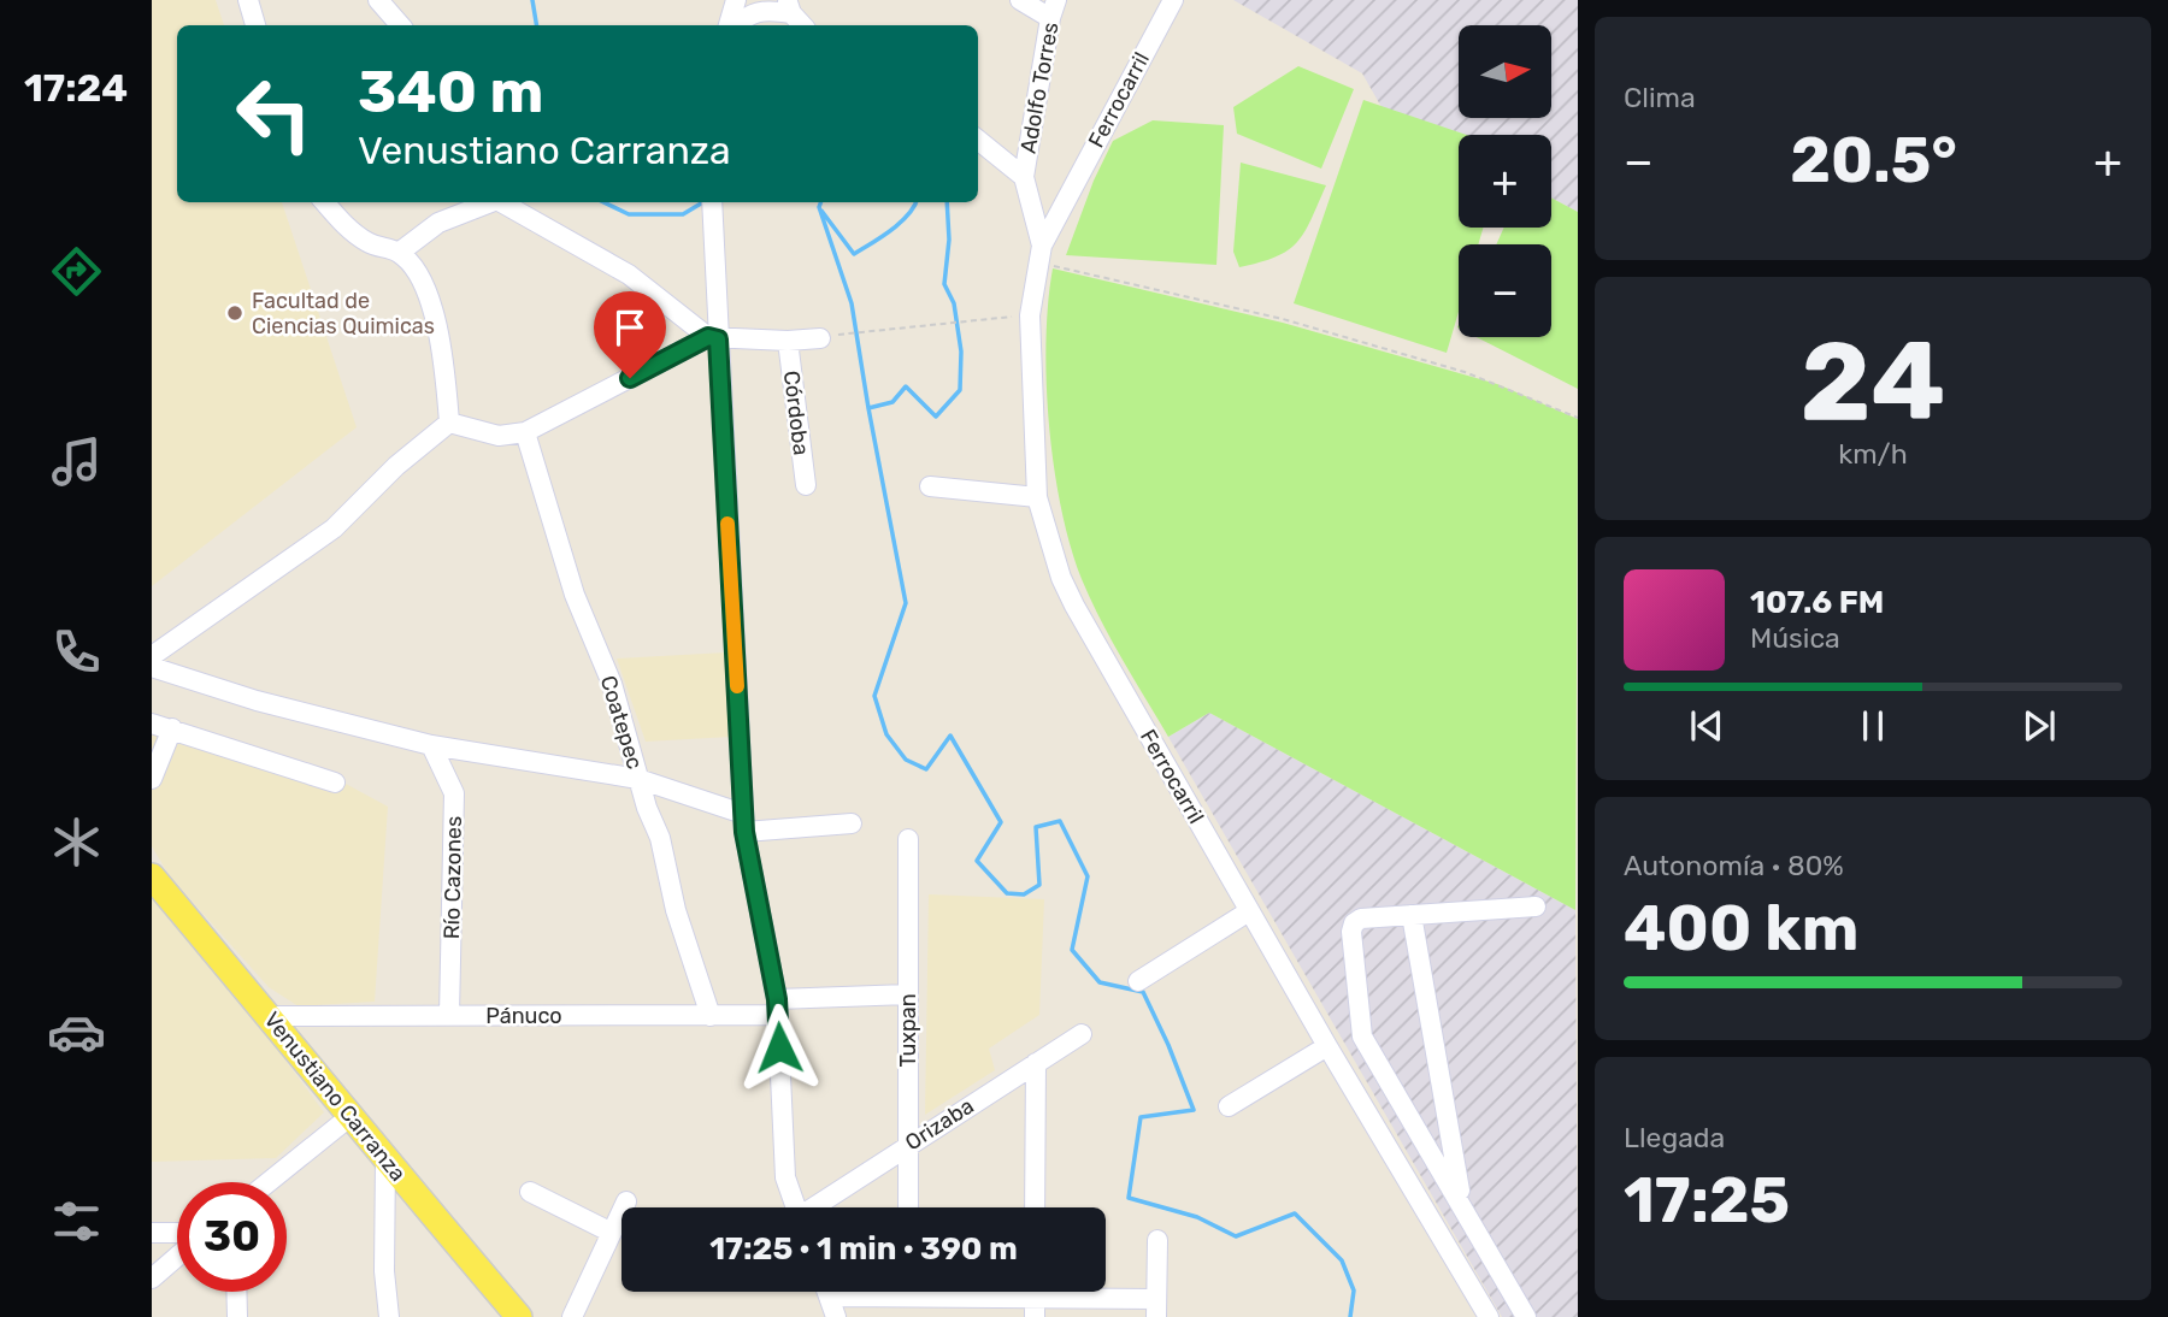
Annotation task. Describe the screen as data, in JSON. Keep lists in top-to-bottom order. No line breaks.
{"streets":{"main road":["Venustiano Carranza"],"street":["Adolfo Torres","Ferrocarril","Córdoba","Coatepec","Río Cazones","Pánuco","Tuxpan","Orizaba"]},"crossings":[["Adolfo Torres","Ferrocarril"],["Coatepec","Pánuco"],["Río Cazones","Pánuco"],["Pánuco","Tuxpan"],["Pánuco","Venustiano Carranza"],["Tuxpan","Orizaba"]],"places":["Facultad de Ciencias Quimicas"],"north":"right","page":{"tabs":"17:24","tile":["Clima",["24","km/h"],["Autonomía · 80%","400 km"],["Llegada","17:25"]],"map_buttons":["+","−"],"turn":["340 m","Venustiano Carranza"],"heat":["−","20.5°","+"],"song":["107.6 FM","Música"],"limit":"30","trip":"17:25 · 1 min · 390 m"}}
